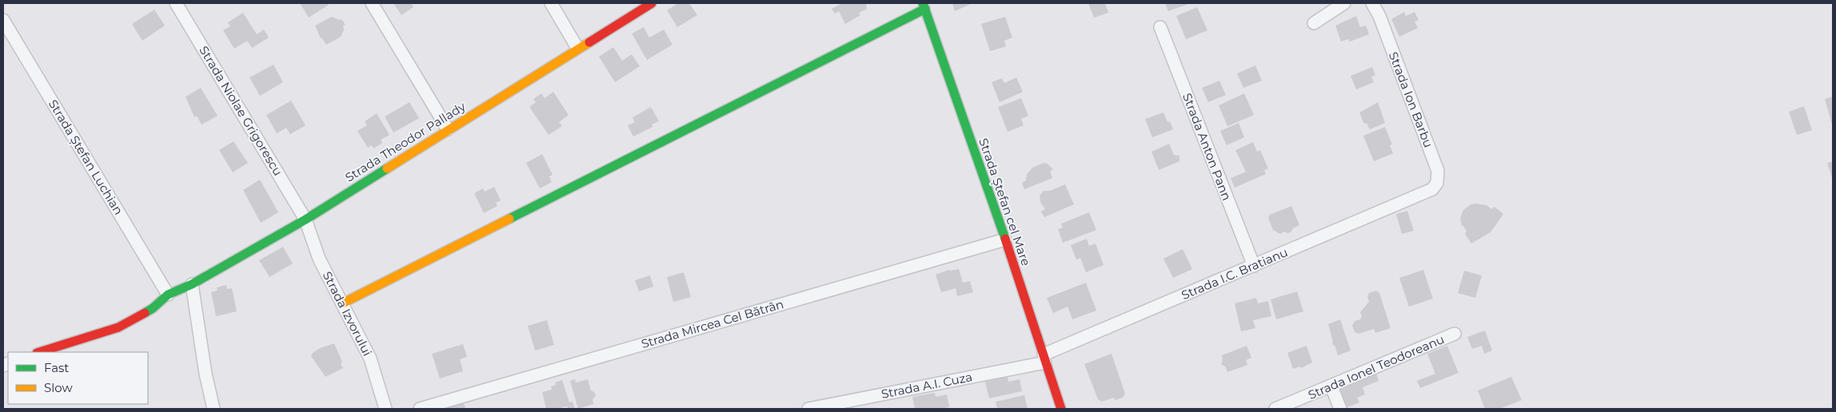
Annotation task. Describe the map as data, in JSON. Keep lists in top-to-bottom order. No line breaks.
{"streets":{"street":["Strada Ion Barbu","Strada Niolae Grigorescu","Strada Theodor Pallady","Strada Anton Pann","Strada Ștefan Luchian","Strada Ștefan cel Mare","Strada I.C. Bratianu","Strada Izvorului","Strada Mircea Cel Bătrân","Strada Ionel Teodoreanu","Strada A.I. Cuza"]},"crossings":[["Strada Ion Barbu","Strada I.C. Bratianu"],["Strada Niolae Grigorescu","Strada Theodor Pallady"],["Strada Niolae Grigorescu","Strada Izvorului"],["Strada Theodor Pallady","Strada Ștefan Luchian"],["Strada Theodor Pallady","Strada Izvorului"],["Strada Anton Pann","Strada I.C. Bratianu"],["Strada Ștefan cel Mare","Strada I.C. Bratianu"],["Strada Ștefan cel Mare","Strada Mircea Cel Bătrân"],["Strada Ștefan cel Mare","Strada A.I. Cuza"],["Strada I.C. Bratianu","Strada A.I. Cuza"]],"legend":["Fast","Slow"]}
